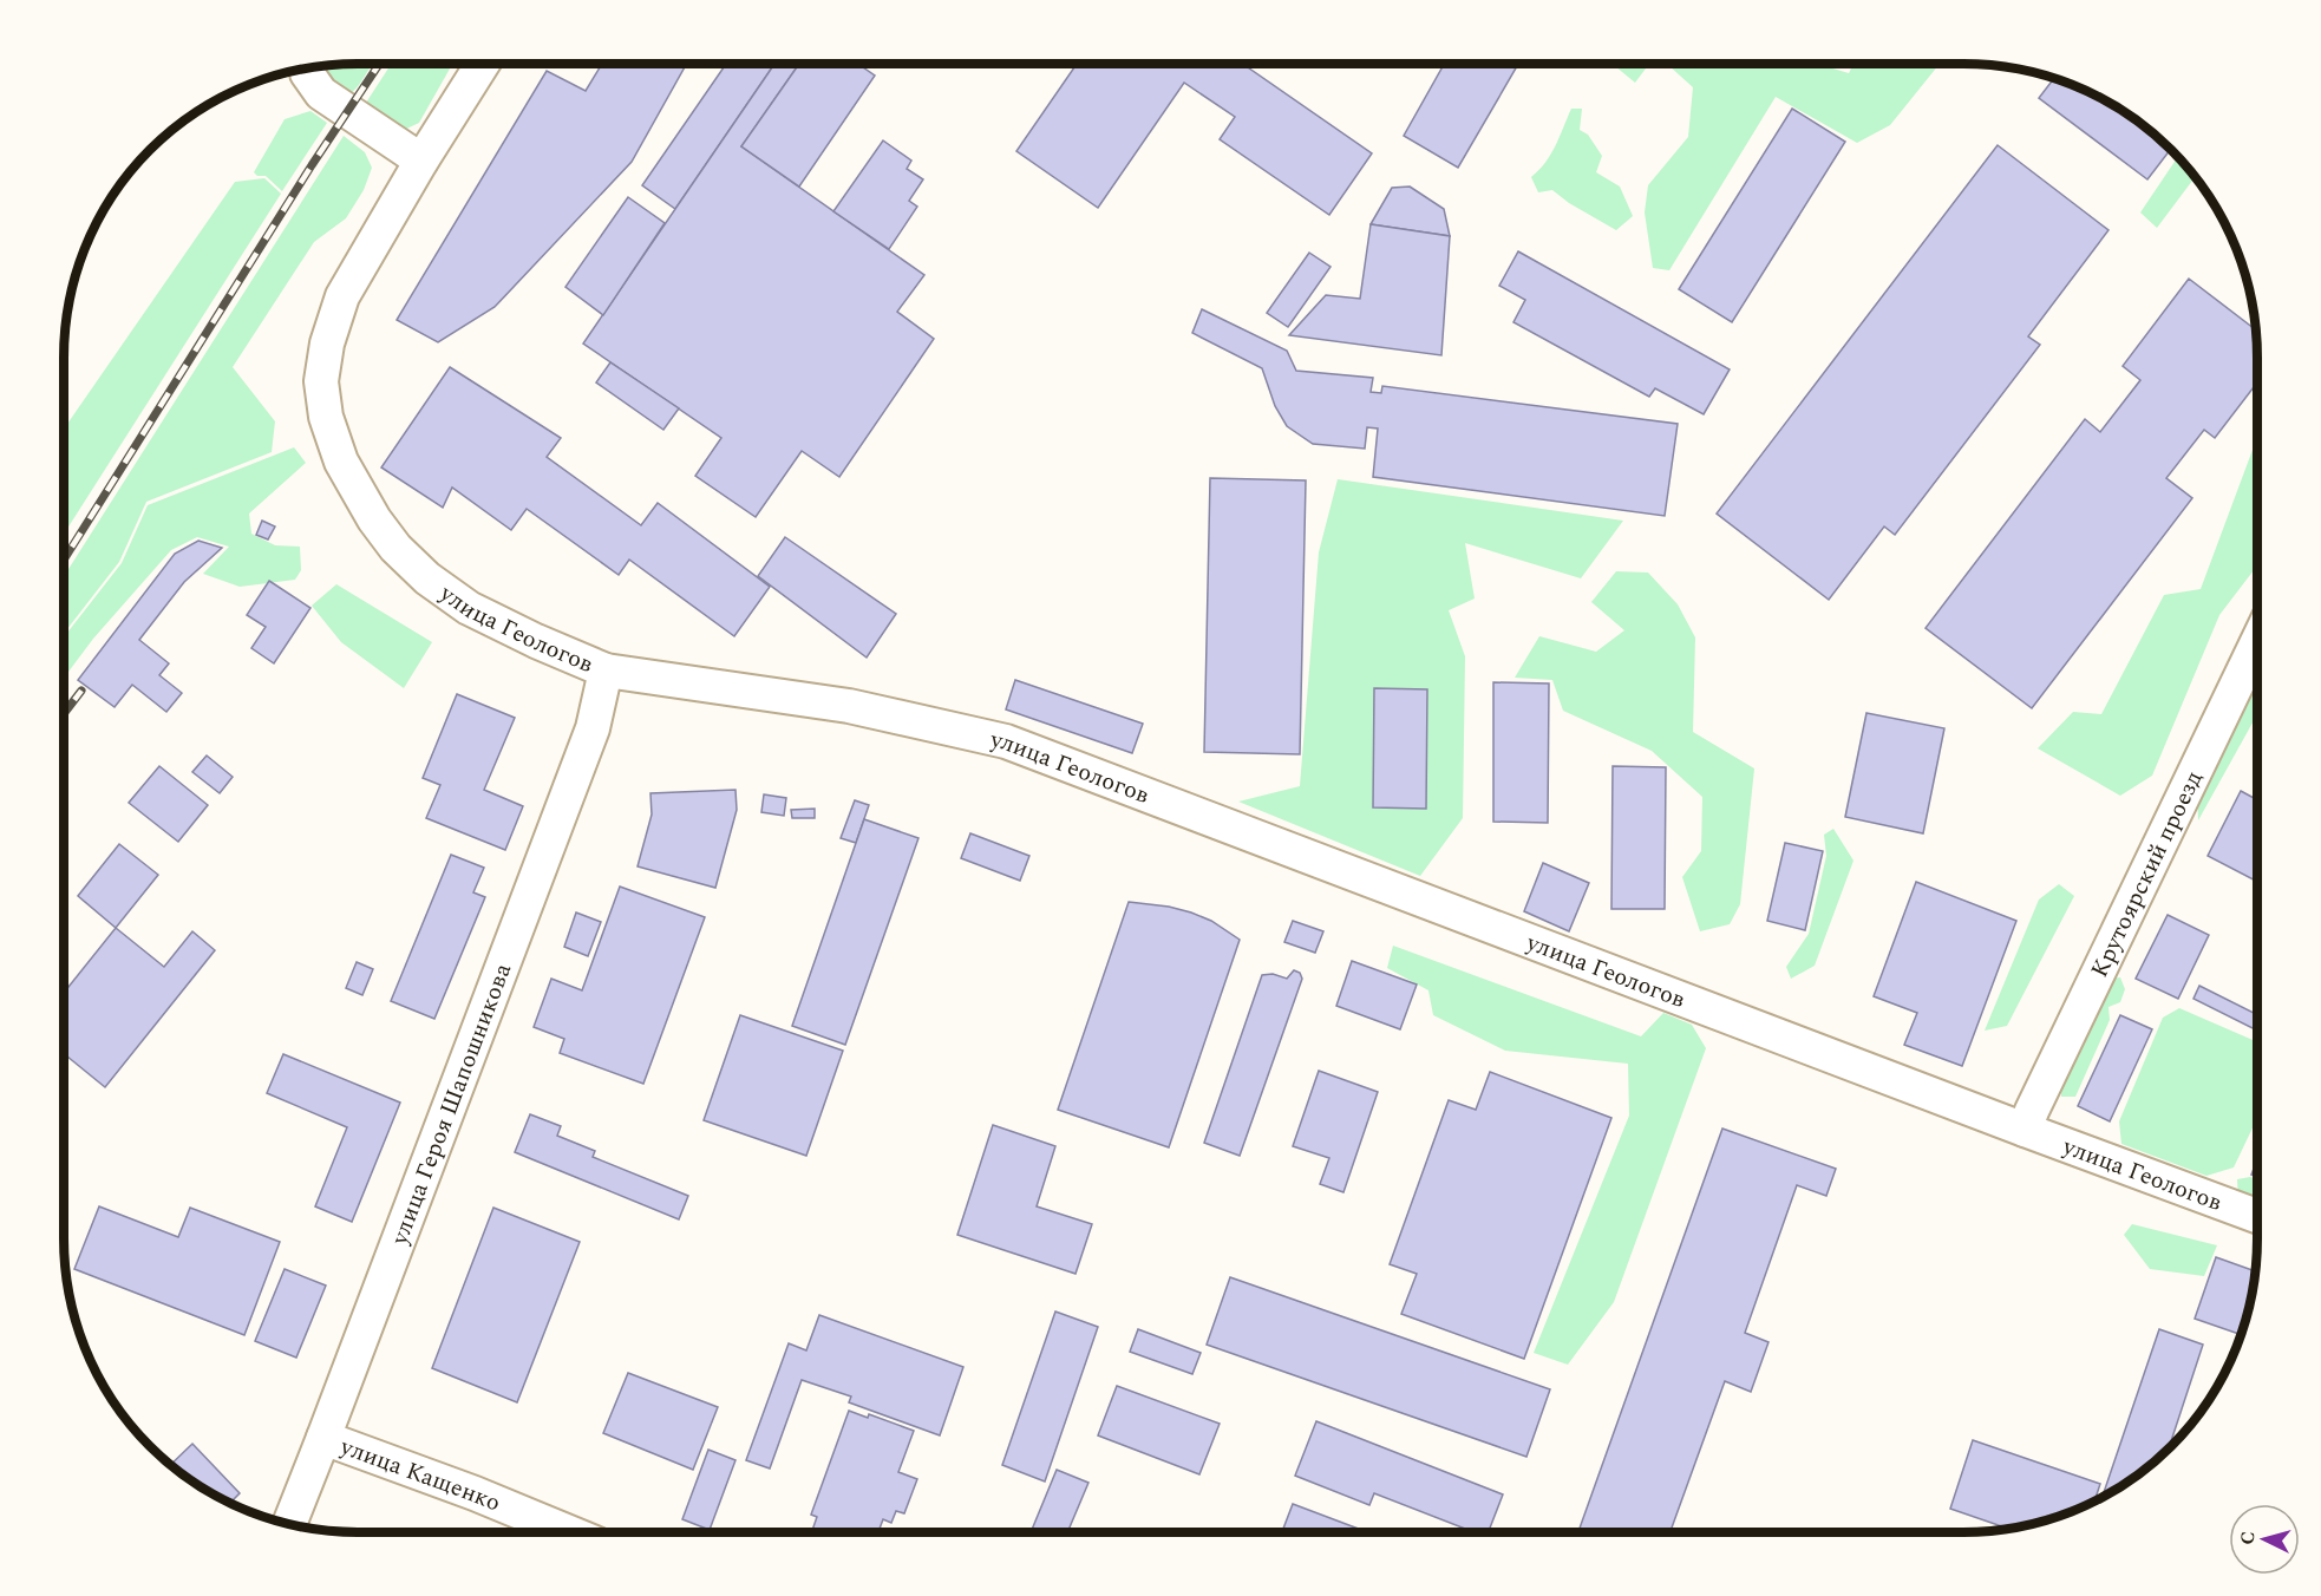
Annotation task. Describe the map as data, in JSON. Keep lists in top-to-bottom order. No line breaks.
{"streets":{"street":["улица Геологов","Крутоярский проезд","улица Героя Шапошникова","улица Кащенко"]},"crossings":[["улица Геологов","Крутоярский проезд"],["улица Геологов","улица Героя Шапошникова"],["улица Героя Шапошникова","улица Кащенко"]],"north":"left"}
